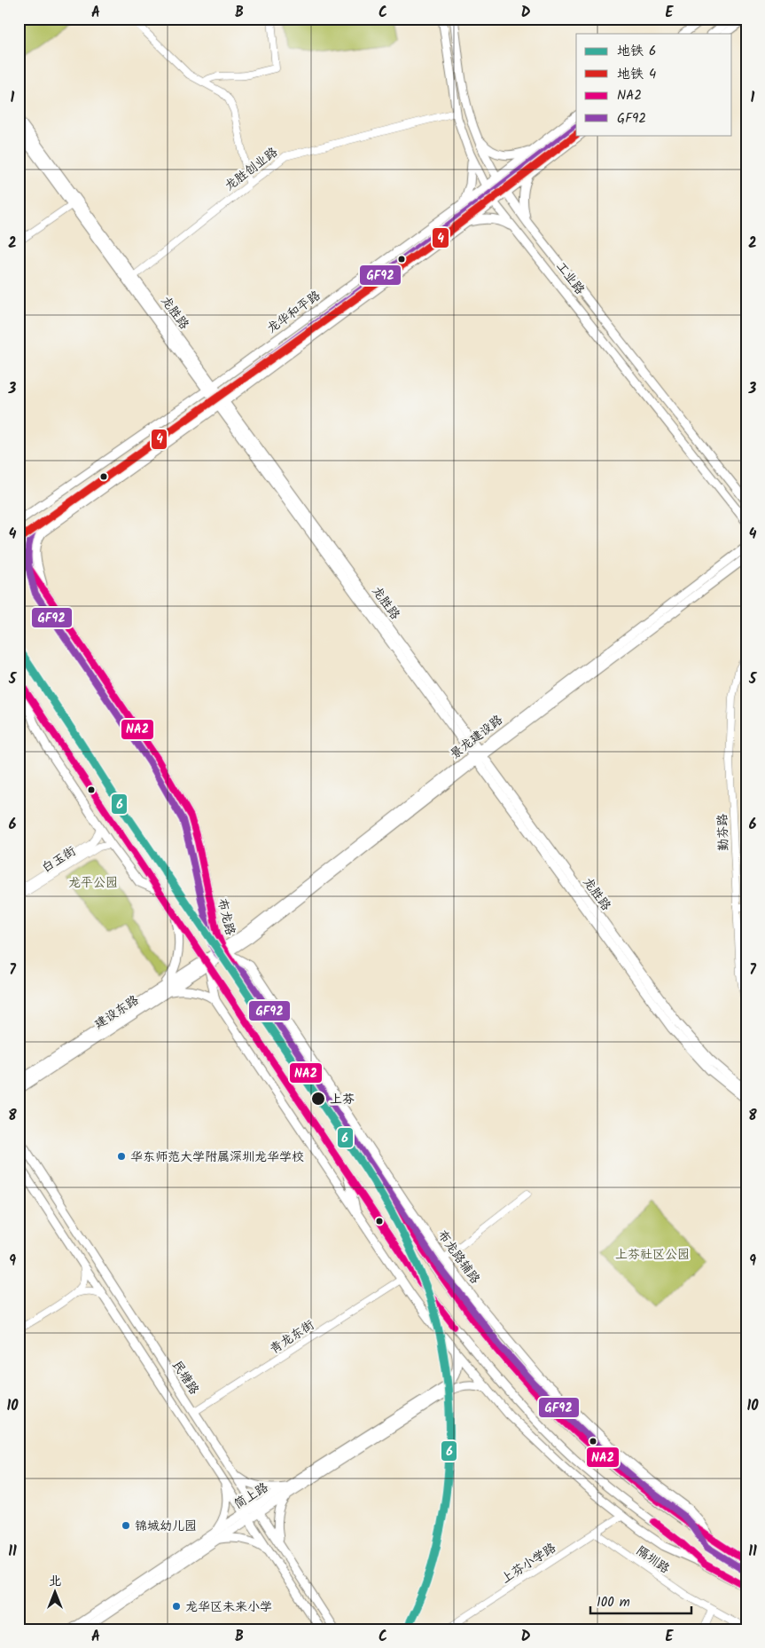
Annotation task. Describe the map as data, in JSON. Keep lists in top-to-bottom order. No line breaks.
{"streets":{"main road":["工业路","龙华和平路","龙胜路","景龙建设路","布龙路","建设东路","布龙路辅路","民塘路","简上路"],"street":["龙胜创业路","勤芬路","白玉街","青龙东街","隔圳路","上芬小学路"]},"crossings":[["龙胜创业路","工业路"],["龙胜创业路","龙胜路"],["工业路","龙华和平路"],["龙华和平路","龙胜路"],["龙胜路","景龙建设路"],["景龙建设路","布龙路"],["景龙建设路","建设东路"],["景龙建设路","布龙路辅路"],["布龙路","建设东路"],["布龙路","布龙路辅路"],["建设东路","布龙路辅路"],["青龙东街","民塘路"],["民塘路","简上路"],["隔圳路","上芬小学路"]],"parks":["龙平公园","上芬社区公园"],"places":["上芬","华东师范大学附属深圳龙华学校","锦城幼儿园","龙华区未来小学"],"lines":["transit line GF92","metro line 4","transit line NA2","metro line 6"],"legend":["地铁 6","地铁 4","NA2","GF92"],"scale_bar":"100 m","north":"top","grid":{"columns":["A","B","C","D","E"],"rows":["1","2","3","4","5","6","7","8","9","10","11"]}}
